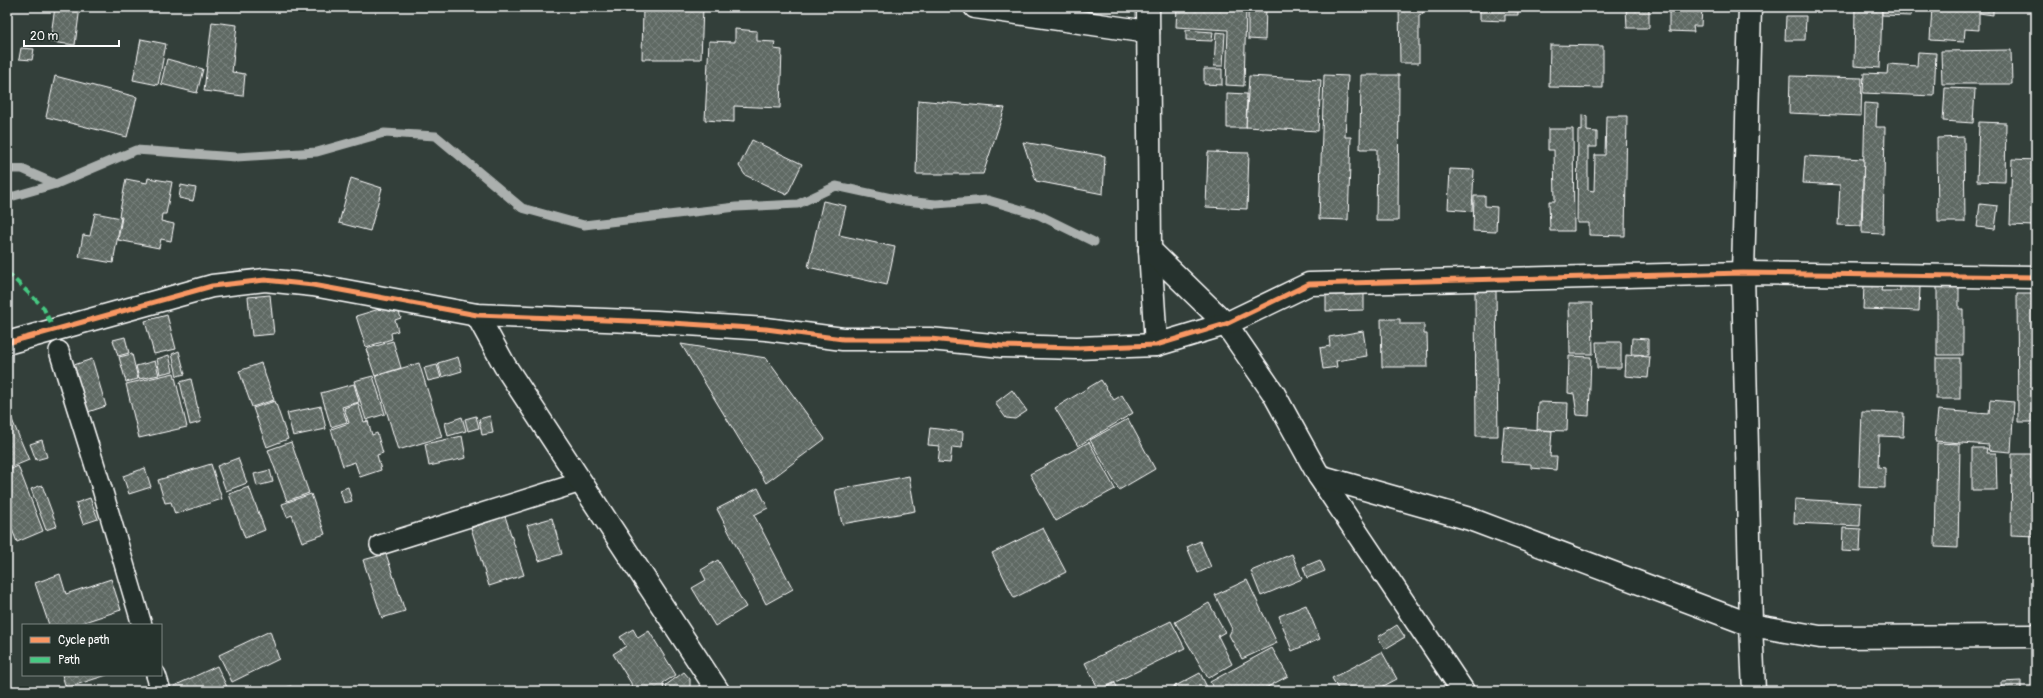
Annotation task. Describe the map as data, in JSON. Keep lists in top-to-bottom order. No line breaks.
{"legend":["Cycle path","Path"],"scale_bar":"20 m"}
